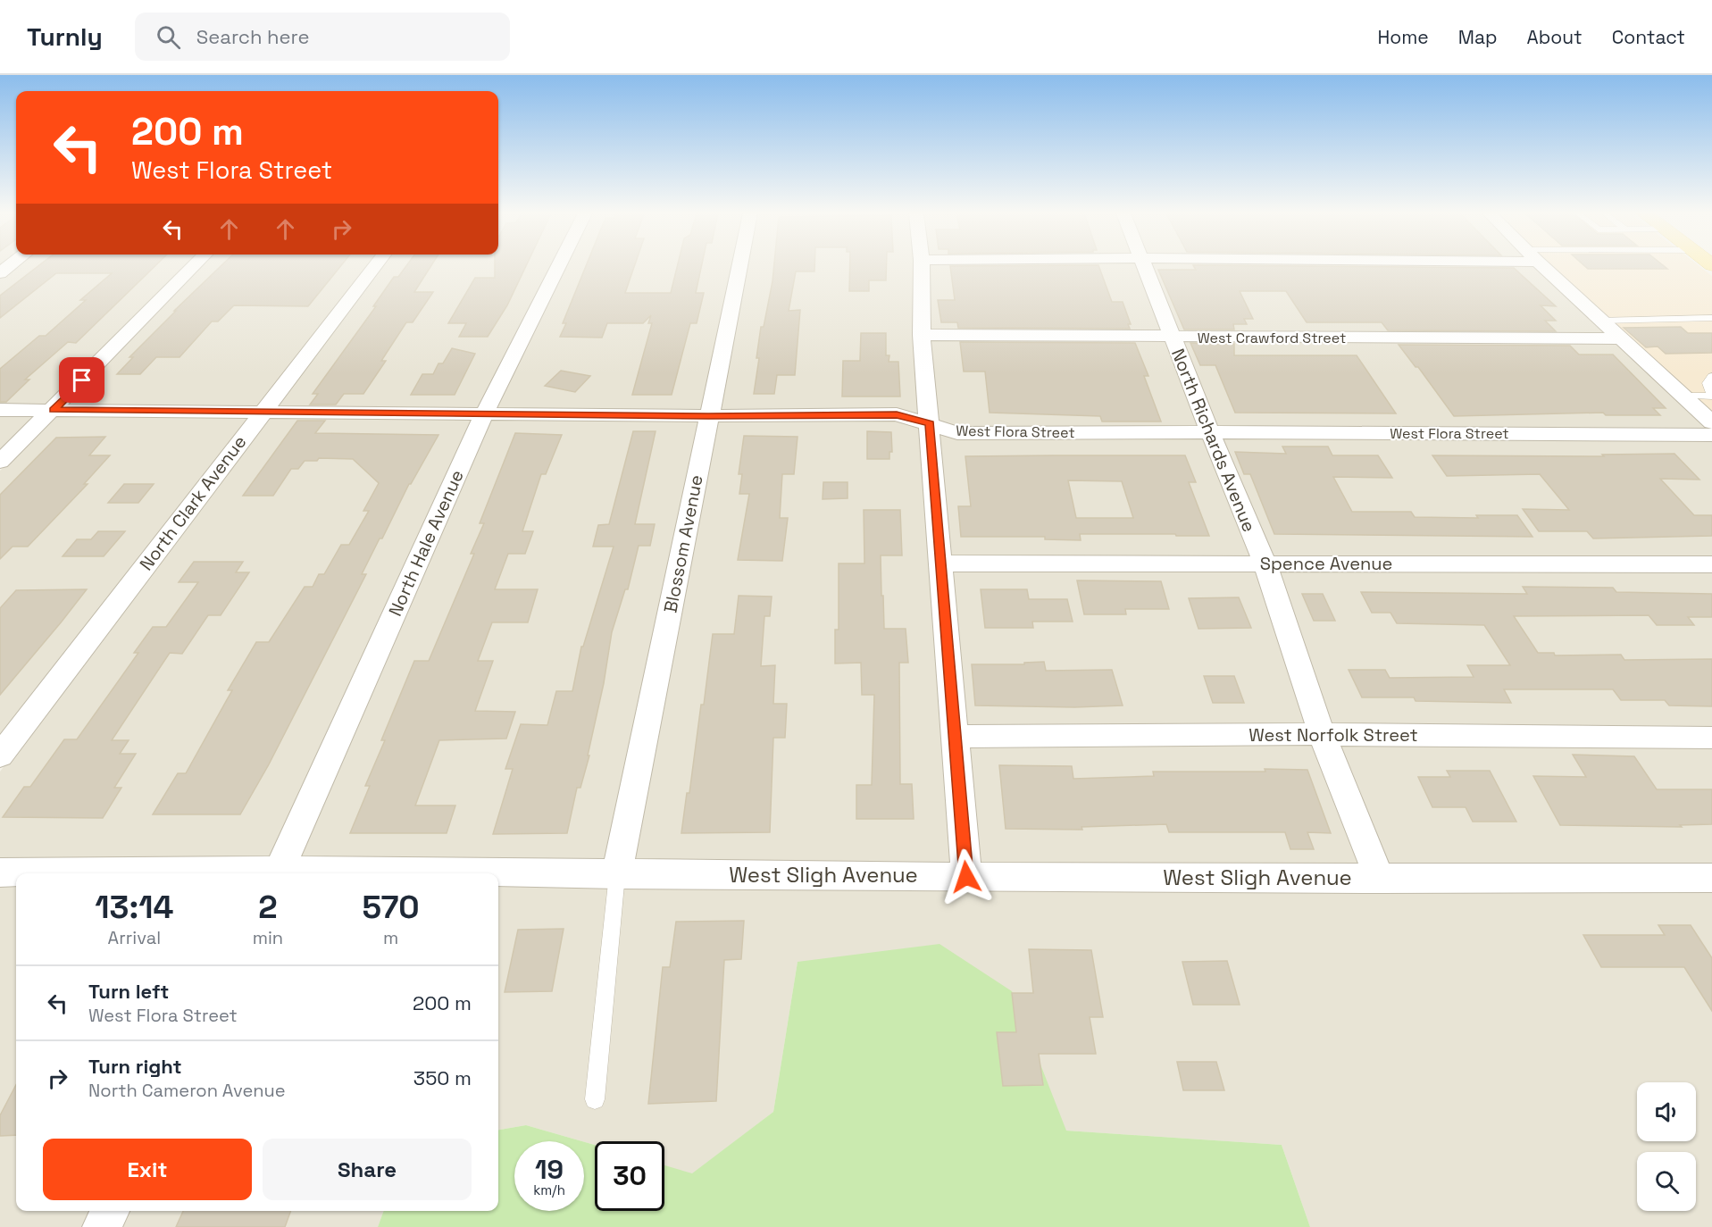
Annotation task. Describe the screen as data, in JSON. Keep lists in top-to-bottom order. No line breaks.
{"streets":{"street":["West Crawford Street","West Flora Street","North Richards Avenue","North Clark Avenue","North Hale Avenue","Blossom Avenue","Spence Avenue","West Norfolk Street","West Sligh Avenue"]},"crossings":[["West Crawford Street","North Richards Avenue"],["West Flora Street","North Richards Avenue"],["West Flora Street","North Clark Avenue"],["West Flora Street","North Hale Avenue"],["West Flora Street","Blossom Avenue"],["North Richards Avenue","Spence Avenue"],["North Richards Avenue","West Norfolk Street"],["North Richards Avenue","West Sligh Avenue"],["North Hale Avenue","West Sligh Avenue"],["Blossom Avenue","West Sligh Avenue"]],"page":{"header":"Turnly","search":"Search here","nav":["Home","Map","About","Contact"],"turn":["200 m","West Flora Street"],"eta":["13:14","Arrival","2","min","570","m"],"list":[{"name":"Turn left","note":"West Flora Street","value":"200 m"},{"name":"Turn right","note":"North Cameron Avenue","value":"350 m"}],"buttons":["Exit","Share"],"speed":"19 km/h","limit":"30"}}
